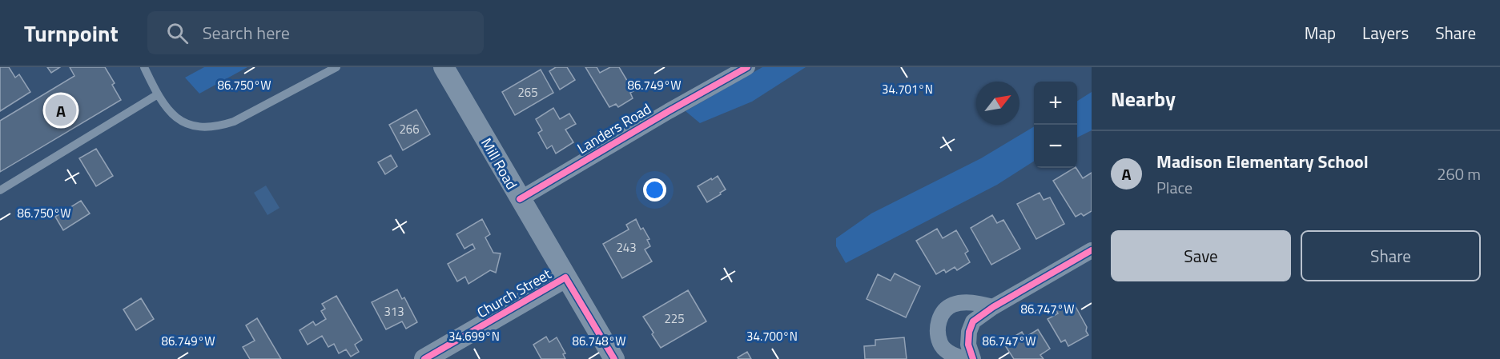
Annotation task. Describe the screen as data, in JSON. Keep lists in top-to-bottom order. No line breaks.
{"streets":{"street":["Landers Road","Mill Road","Church Street"]},"crossings":[["Landers Road","Mill Road"],["Mill Road","Church Street"]],"house_numbers":["265","266","243","313","225"],"north":"top right","page":{"header":"Turnpoint","search":"Search here","nav":["Map","Layers","Share"],"heading":"Nearby","map_buttons":["+","−"],"pins":"A","list":[{"mark":"A","name":"Madison Elementary School","note":"Place","value":"260 m"}],"buttons":["Save","Share"]},"coordinates":["86.750°W","86.749°W","34.701°N","86.747°W","34.699°N","34.700°N","86.748°W"]}
